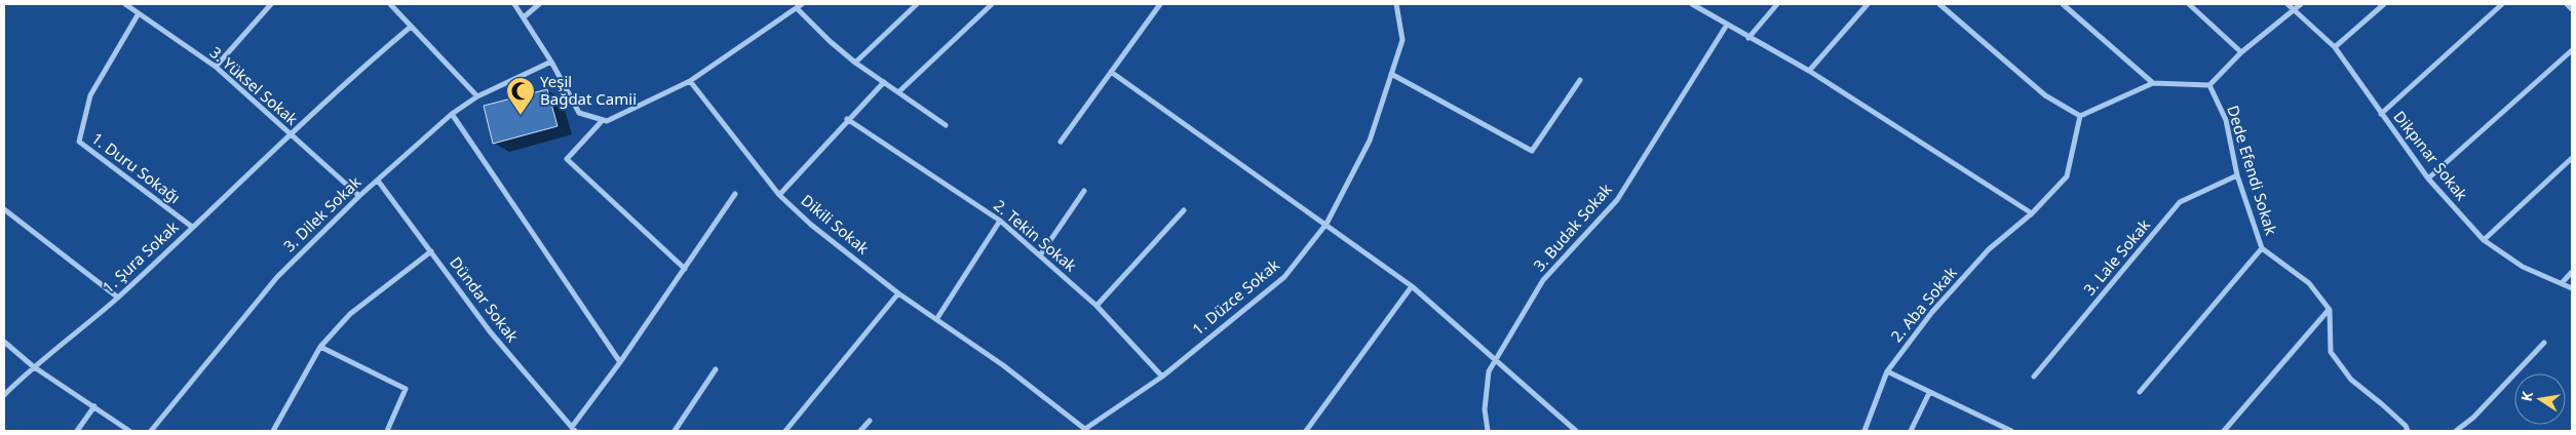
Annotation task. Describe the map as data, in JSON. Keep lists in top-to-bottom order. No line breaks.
{"streets":{"street":["3. Yüksel Sokak","Dikpınar Sokak","1. Duru Sokağı","Dede Efendi Sokak","3. Dilek Sokak","Dikili Sokak","3. Budak Sokak","2. Tekin Sokak","1. Şura Sokak","3. Lale Sokak","1. Düzce Sokak","Dündar Sokak","2. Aba Sokak"]},"crossings":[["3. Yüksel Sokak","1. Duru Sokağı"],["3. Yüksel Sokak","3. Dilek Sokak"],["3. Yüksel Sokak","1. Şura Sokak"],["1. Duru Sokağı","1. Şura Sokak"],["Dede Efendi Sokak","3. Lale Sokak"],["3. Dilek Sokak","Dündar Sokak"],["Dikili Sokak","1. Düzce Sokak"],["2. Tekin Sokak","1. Düzce Sokak"]],"places":{"mosque":["Yeşil Bağdat Camii"]},"north":"left"}
